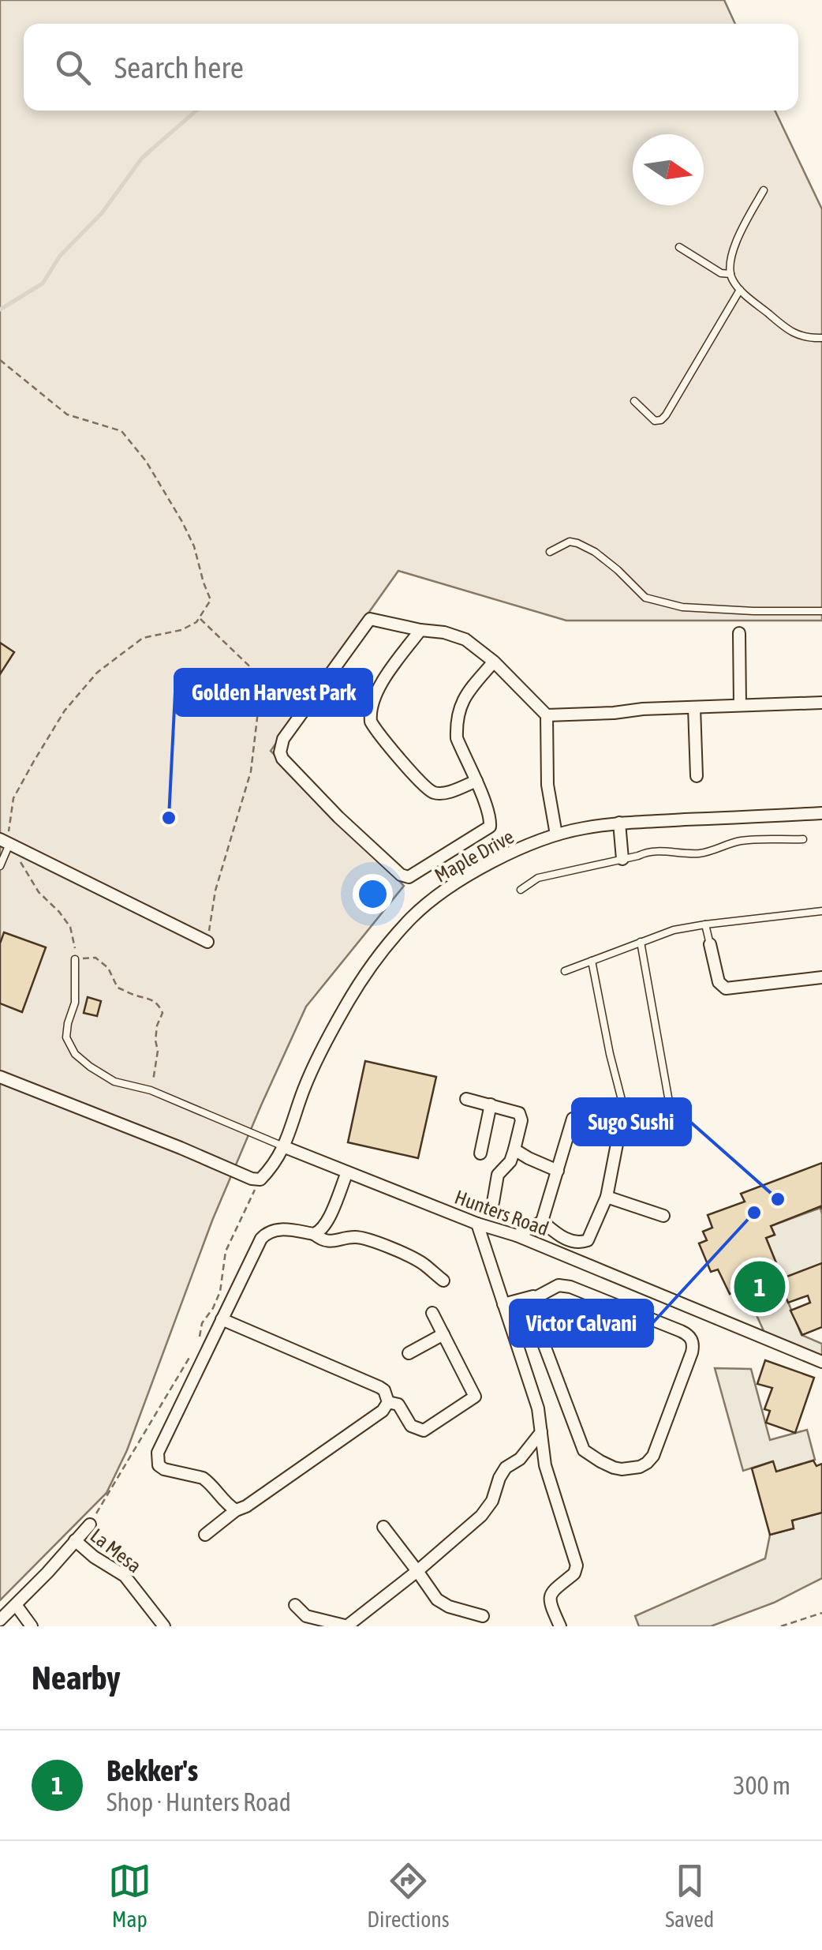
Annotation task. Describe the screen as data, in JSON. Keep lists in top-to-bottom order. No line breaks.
{"streets":{"street":["Maple Drive","Hunters Road","La Mesa"]},"crossings":[["Maple Drive","Hunters Road"]],"places":["Golden Harvest Park","Sugo Sushi","Victor Calvani"],"north":"right","page":{"search":"Search here","pins":"1","heading":"Nearby","list":[{"mark":"1","name":"Bekker's","note":"Shop · Hunters Road","value":"300 m"}],"nav":["Map","Directions","Saved"]}}
